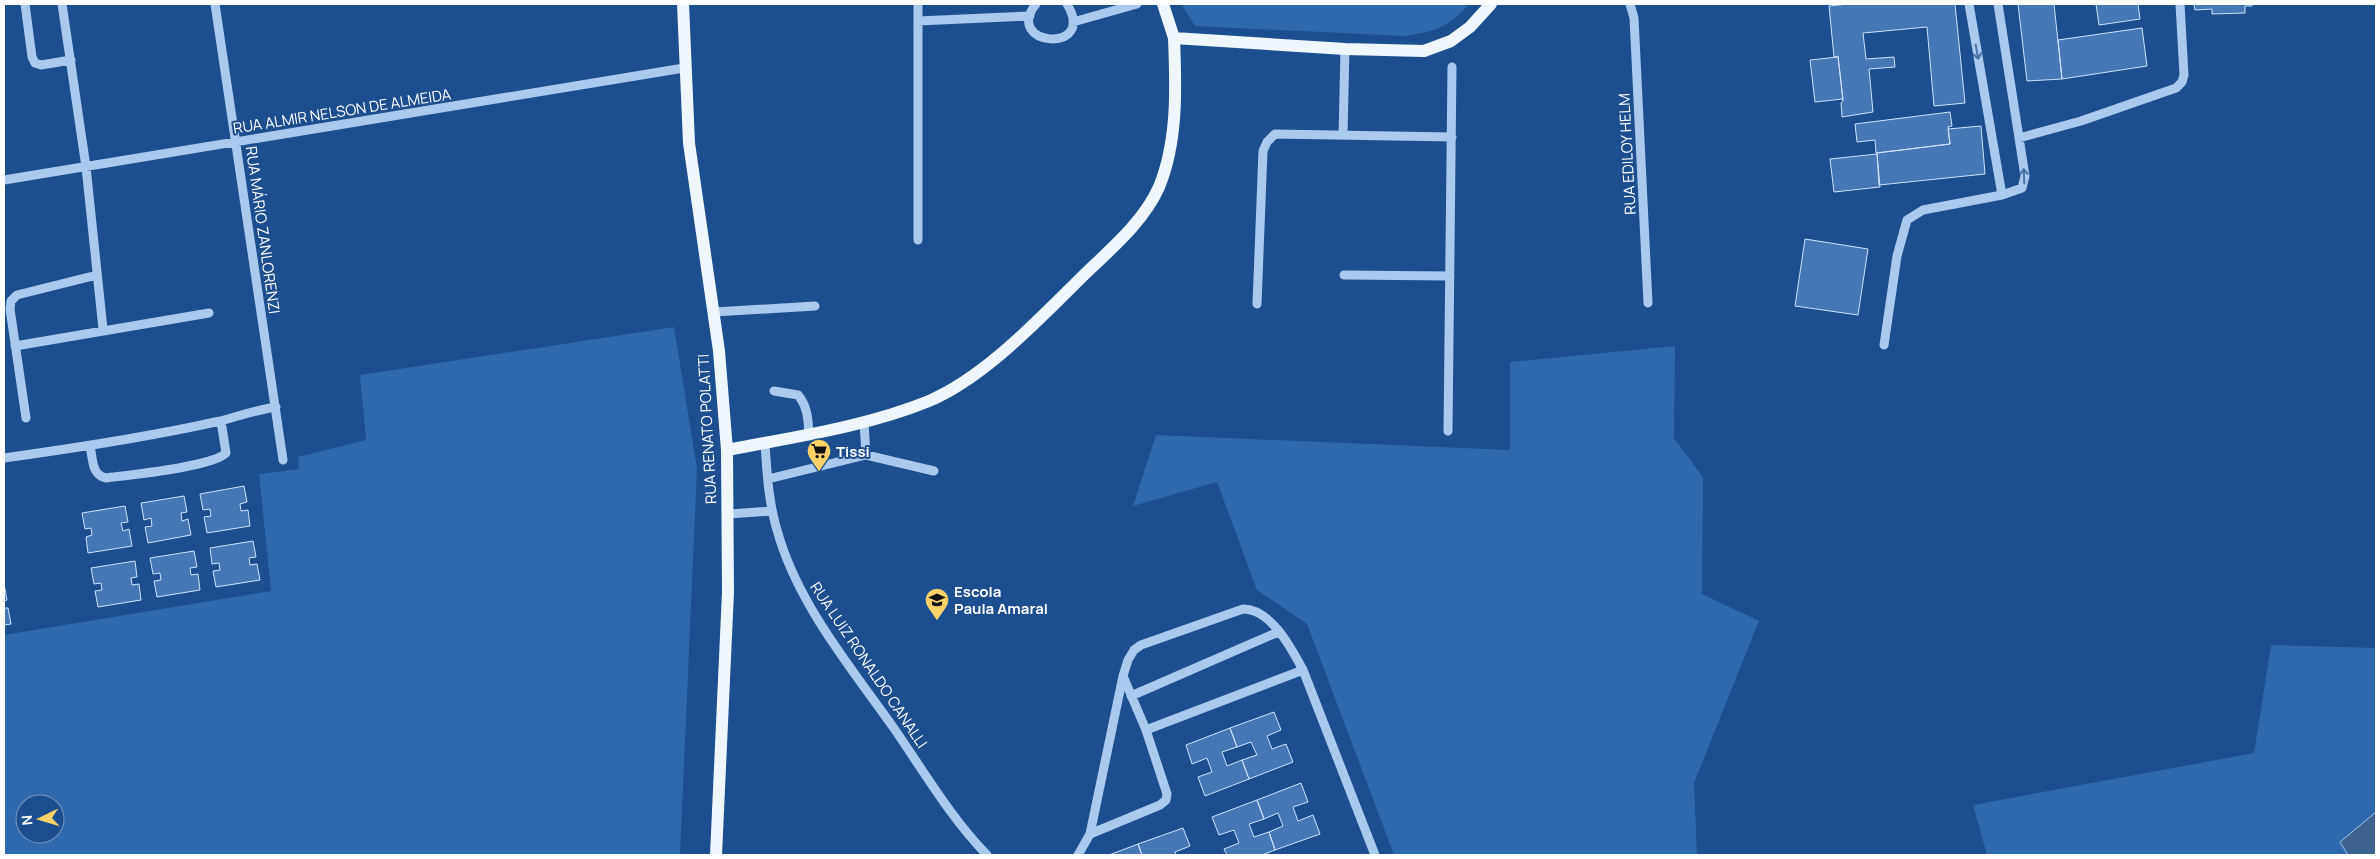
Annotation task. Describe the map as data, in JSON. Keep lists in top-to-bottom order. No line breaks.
{"streets":{"main road":["RUA RENATO POLATTI"],"street":["RUA ALMIR NELSON DE ALMEIDA","RUA EDILOY HELM","RUA MÁRIO ZANLORENZI","RUA LUIZ RONALDO CANALLI"]},"crossings":[["RUA ALMIR NELSON DE ALMEIDA","RUA MÁRIO ZANLORENZI"],["RUA ALMIR NELSON DE ALMEIDA","RUA RENATO POLATTI"]],"places":{"supermarket":["Tissi"],"school or university":["Escola Paula Amaral"]},"north":"left"}
